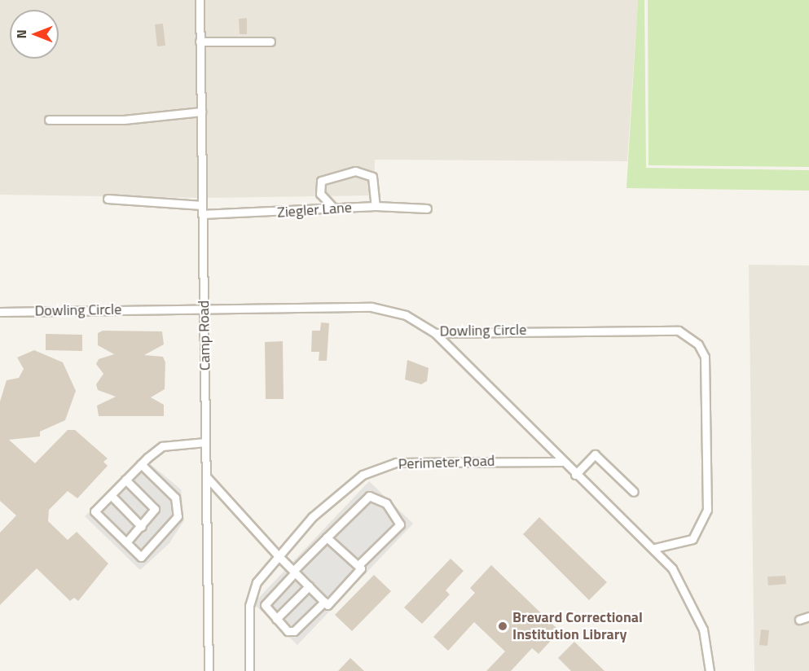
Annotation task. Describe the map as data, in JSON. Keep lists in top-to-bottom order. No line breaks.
{"streets":{"street":["Ziegler Lane","Dowling Circle","Camp Road","Perimeter Road"]},"crossings":[["Ziegler Lane","Camp Road"],["Dowling Circle","Camp Road"]],"places":["Brevard Correctional Institution Library"],"north":"left"}
